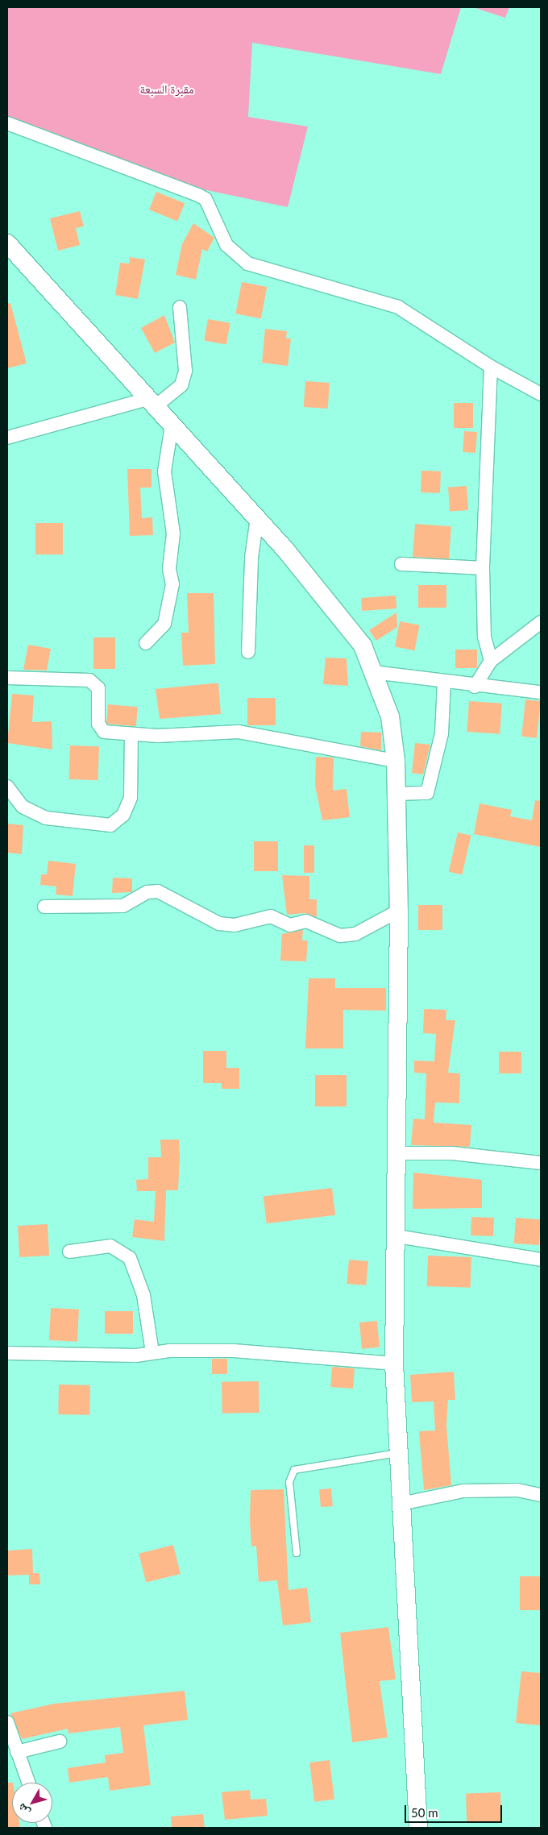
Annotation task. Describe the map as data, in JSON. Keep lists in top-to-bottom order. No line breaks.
{"parks":["مقبرة السبعة"],"scale_bar":"50 m","north":"bottom left"}
